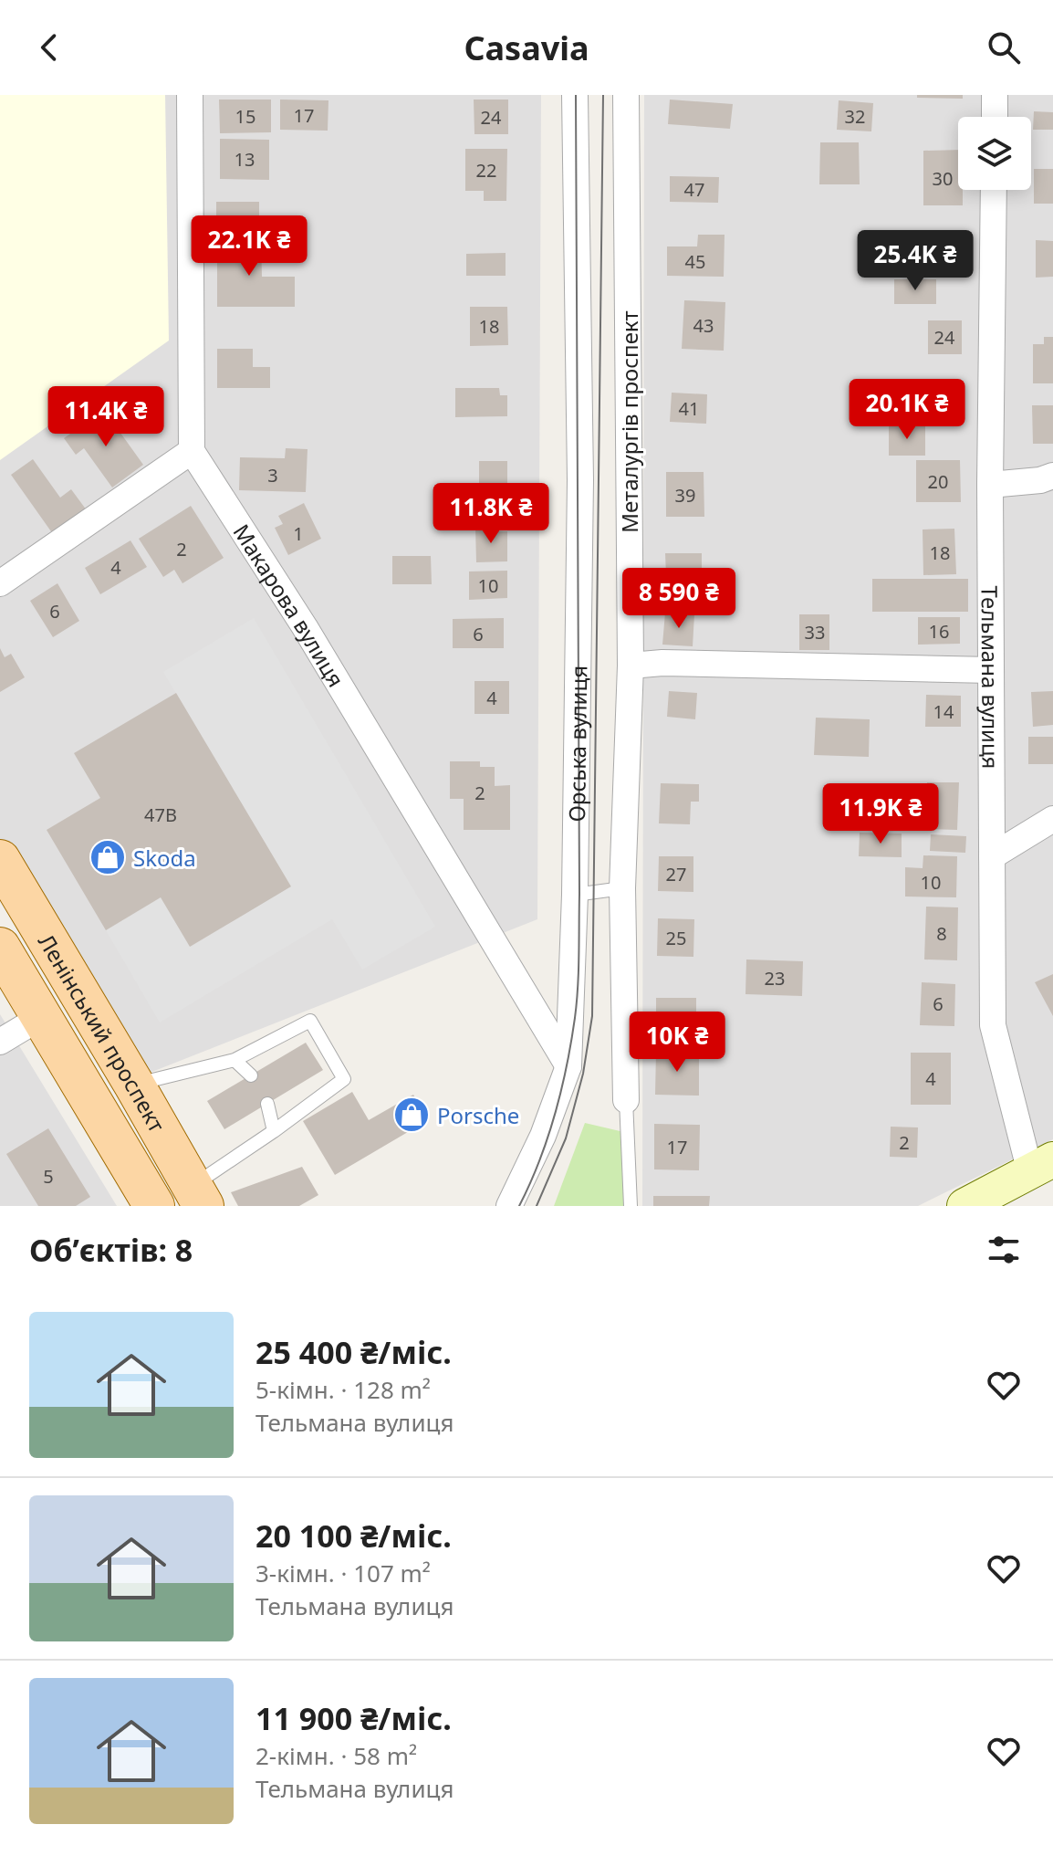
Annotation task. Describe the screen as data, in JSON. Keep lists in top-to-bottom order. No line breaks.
{"streets":{"main road":["Ленінський проспект"],"street":["Металургів проспект","Макарова вулиця","Тельмана вулиця","Орська вулиця"]},"crossings":[["Макарова вулиця","Орська вулиця"]],"places":{"shop":["Skoda","Porsche"]},"house_numbers":["17","15","32","24","13","22","30","47","45","43","18","24","41","3","20","39","1","2","18","4","10","6","16","33","6","4","14","2","47В","27","10","8","25","23","6","4","2","17","5"],"page":{"header":"Casavia","price":["22.1K ₴","25.4K ₴","20.1K ₴","11.4K ₴","11.8K ₴","8 590 ₴","11.9K ₴","10K ₴"],"heading":"Об’єктів: 8","list":[{"name":"25 400 ₴/міс.","note":"5-кімн. · 128 m² · Тельмана вулиця"},{"name":"20 100 ₴/міс.","note":"3-кімн. · 107 m² · Тельмана вулиця"},{"name":"11 900 ₴/міс.","note":"2-кімн. · 58 m² · Тельмана вулиця"}]}}
